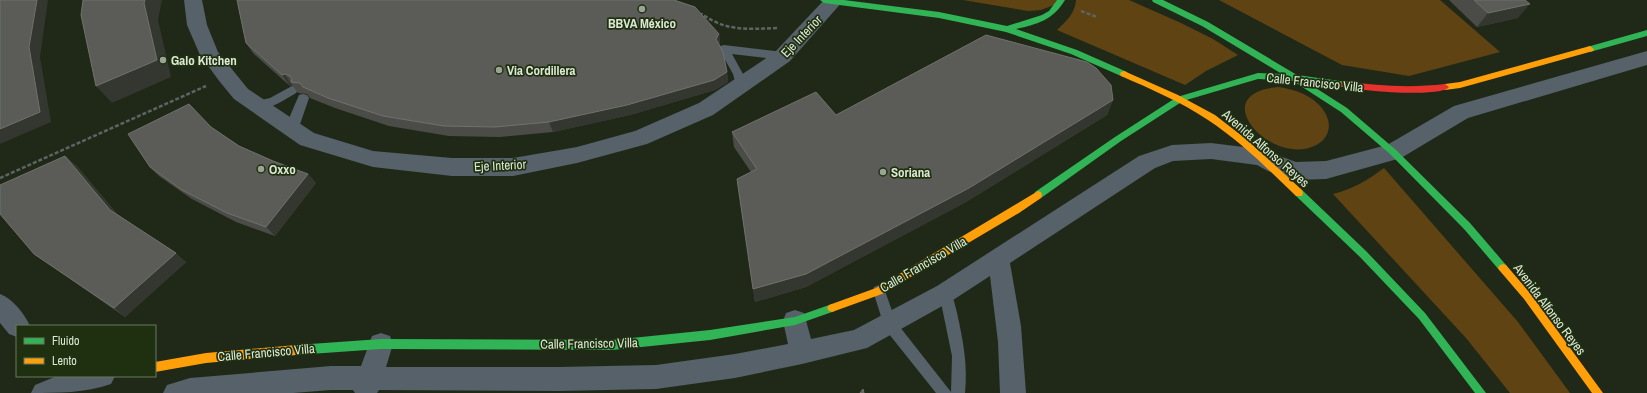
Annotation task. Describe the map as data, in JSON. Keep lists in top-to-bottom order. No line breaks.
{"streets":{"street":["Eje Interior","Calle Francisco Villa","Avenida Alfonso Reyes"]},"crossings":[["Eje Interior","Avenida Alfonso Reyes"],["Calle Francisco Villa","Avenida Alfonso Reyes"]],"places":["BBVA México","Galo Kitchen","Via Cordillera","Oxxo","Soriana"],"legend":["Fluido","Lento"]}
